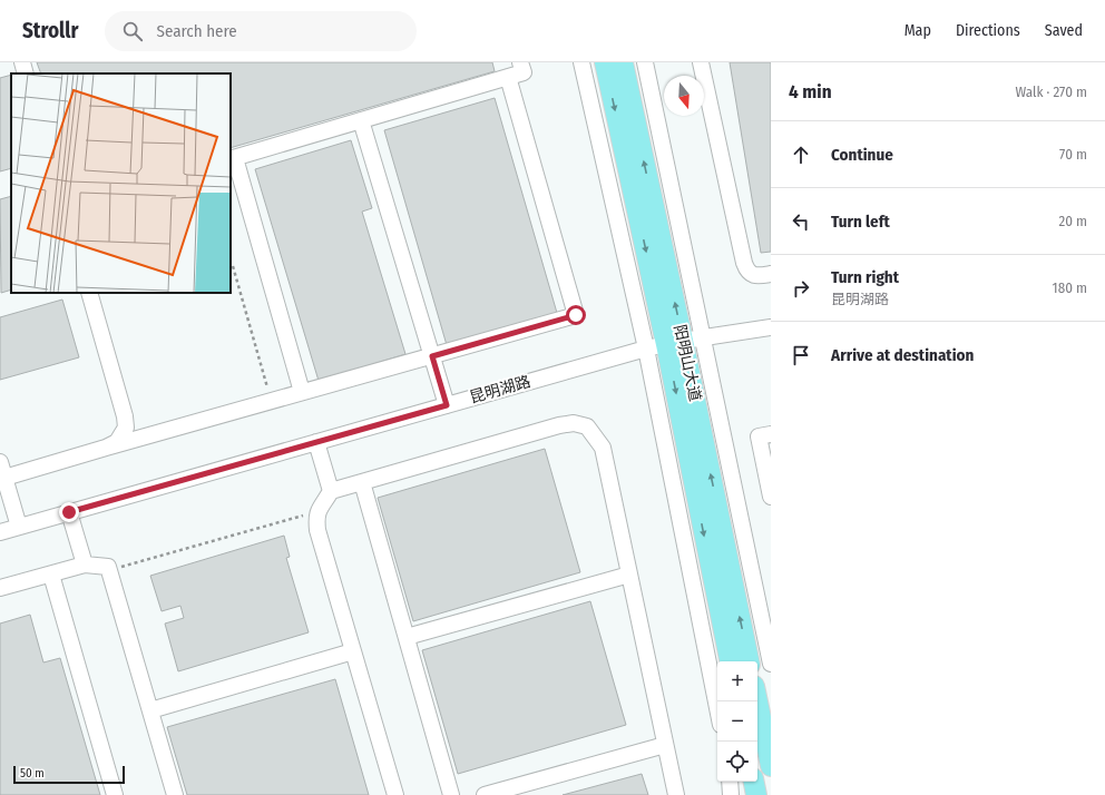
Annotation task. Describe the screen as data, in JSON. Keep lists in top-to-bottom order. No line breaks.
{"streets":{"main road":["阳明山大道"],"street":["昆明湖路"]},"crossings":[["阳明山大道","昆明湖路"]],"scale_bar":"50 m","north":"bottom","page":{"header":"Strollr","search":"Search here","nav":["Map","Directions","Saved"],"heading":["4 min","Walk · 270 m"],"list":[["Continue","70 m"],["Turn left","20 m"],["Turn right","昆明湖路","180 m"],"Arrive at destination"],"map_buttons":["+","−"],"scale":"50 m"}}
